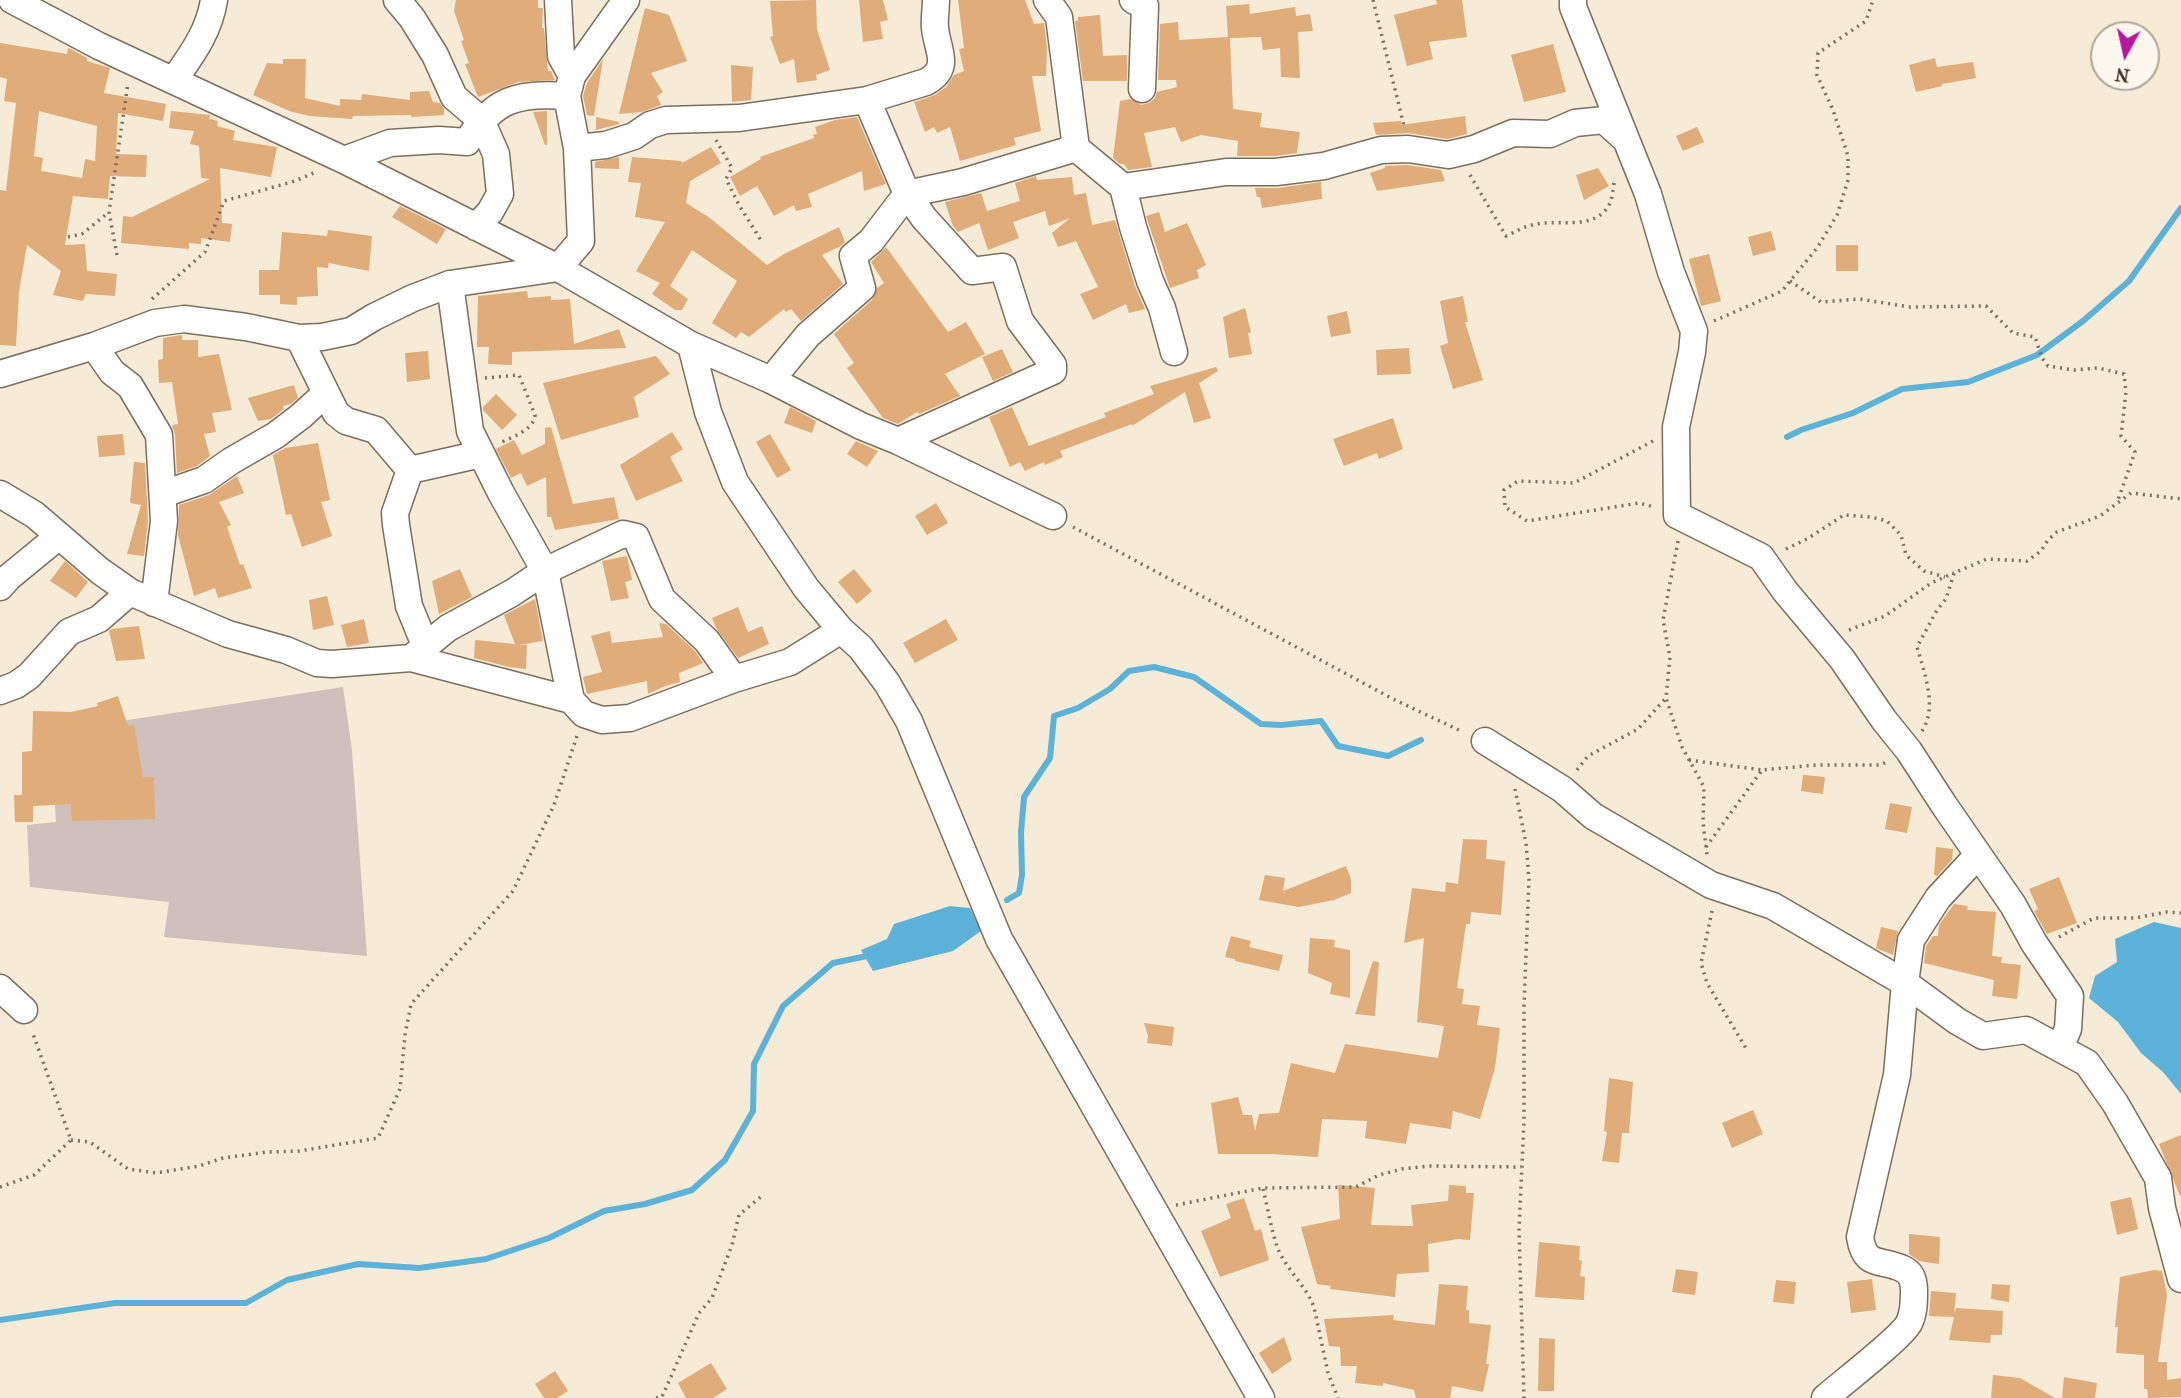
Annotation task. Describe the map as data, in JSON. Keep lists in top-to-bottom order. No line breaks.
{"north":"bottom"}
